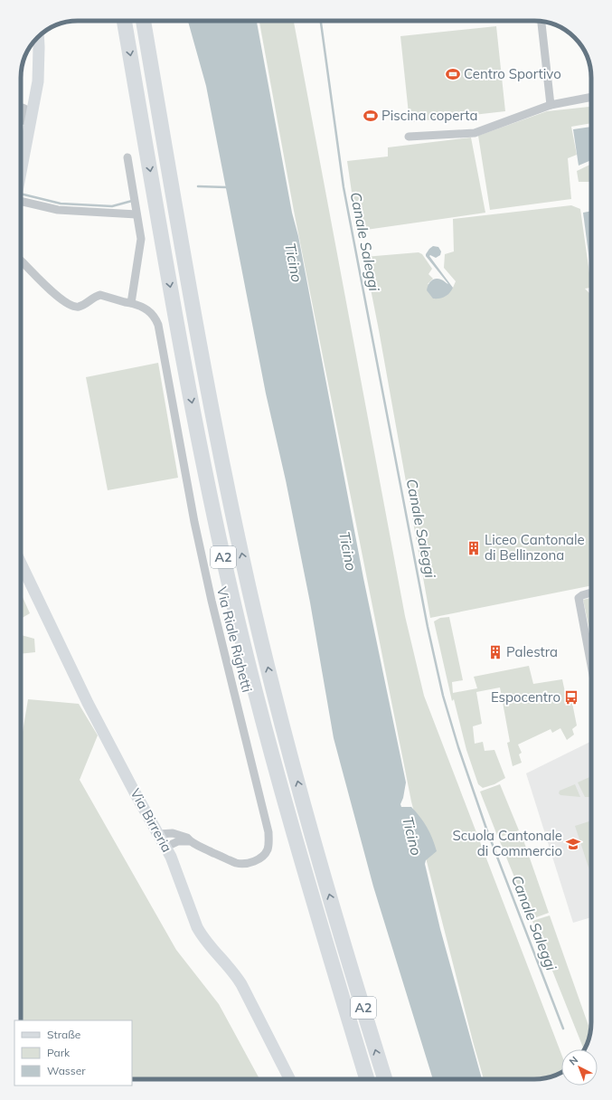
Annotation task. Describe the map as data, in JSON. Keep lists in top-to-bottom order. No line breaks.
{"streets":{"highway":["A2"],"street":["Via Riale Righetti","Via Birreria"]},"crossings":[["Via Riale Righetti","Via Birreria"]],"water":["Canale Saleggi","Ticino"],"places":{"sports":["Centro Sportivo","Piscina coperta"],"building":["Liceo Cantonale di Bellinzona","Palestra"],"bus stop":["Espocentro"],"school or university":["Scuola Cantonale di Commercio"]},"legend":["Straße","Park","Wasser"],"north":"top left"}
